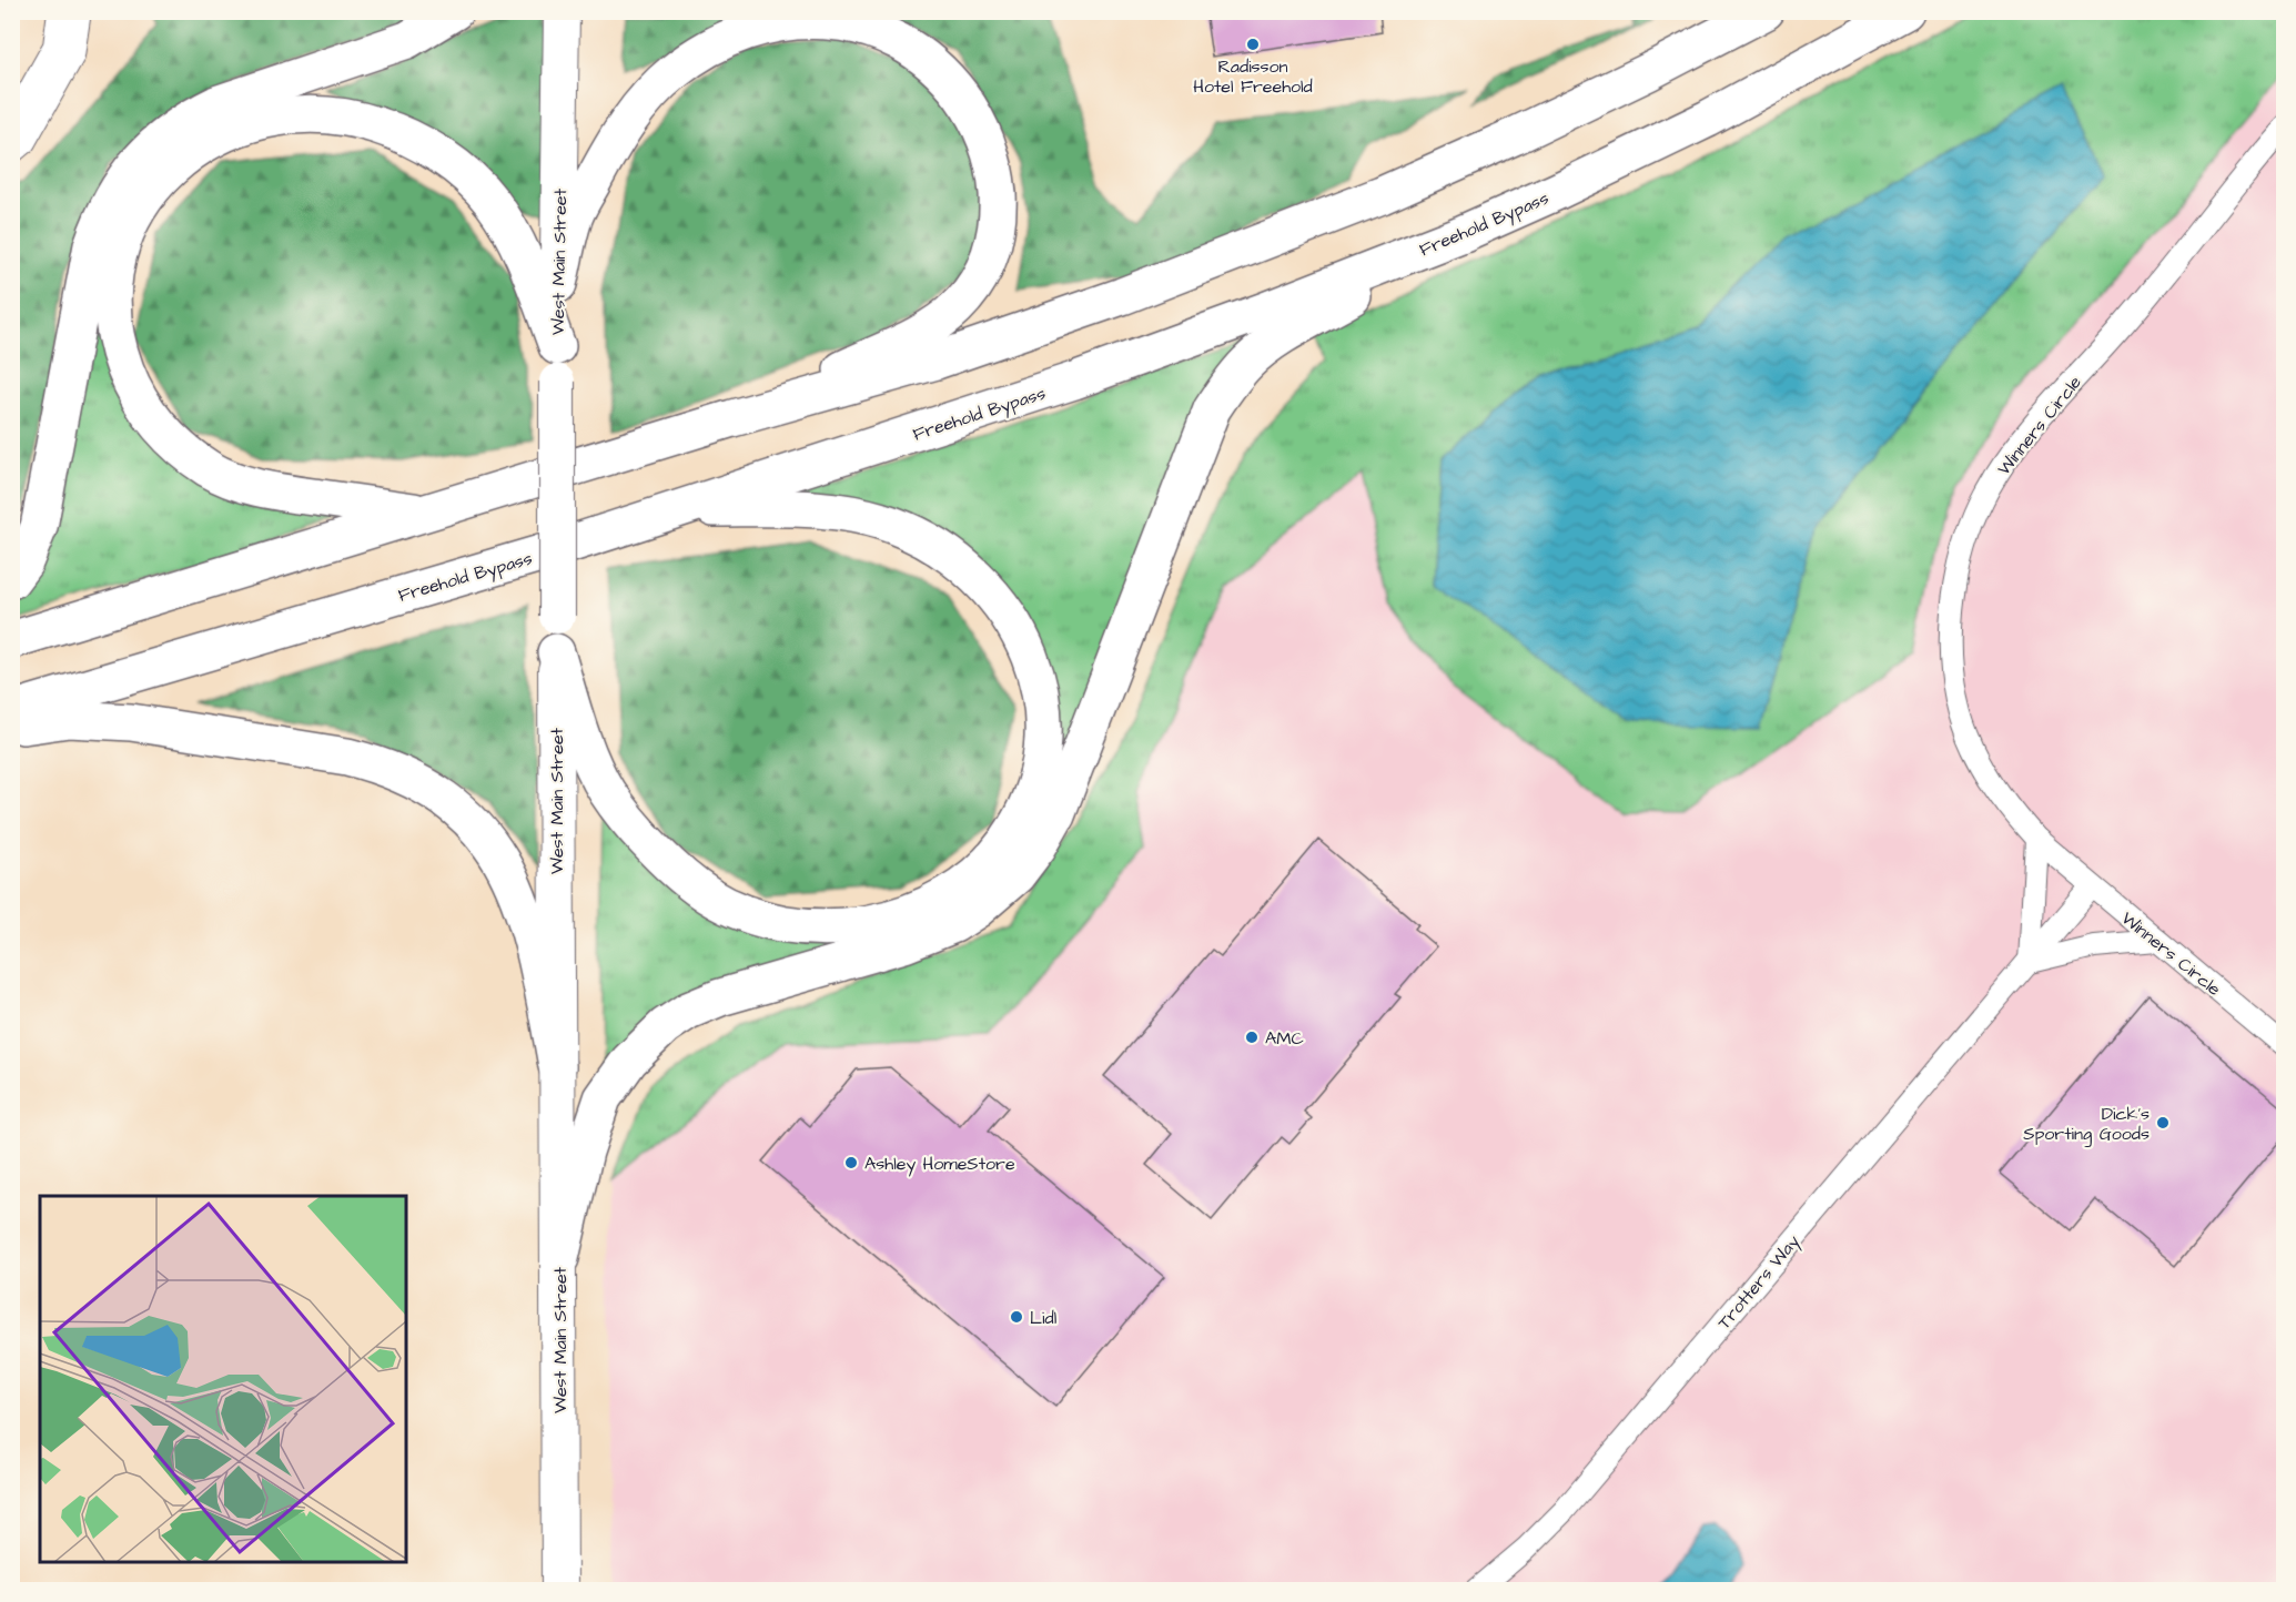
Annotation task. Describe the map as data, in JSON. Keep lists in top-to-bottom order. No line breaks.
{"streets":{"highway":["Freehold Bypass"],"main road":["West Main Street"],"street":["Winners Circle","Trotters Way"]},"crossings":[["Winners Circle","Trotters Way"]],"places":["Radisson Hotel Freehold","AMC","Dick's Sporting Goods","Ashley HomeStore","Lidl"]}
